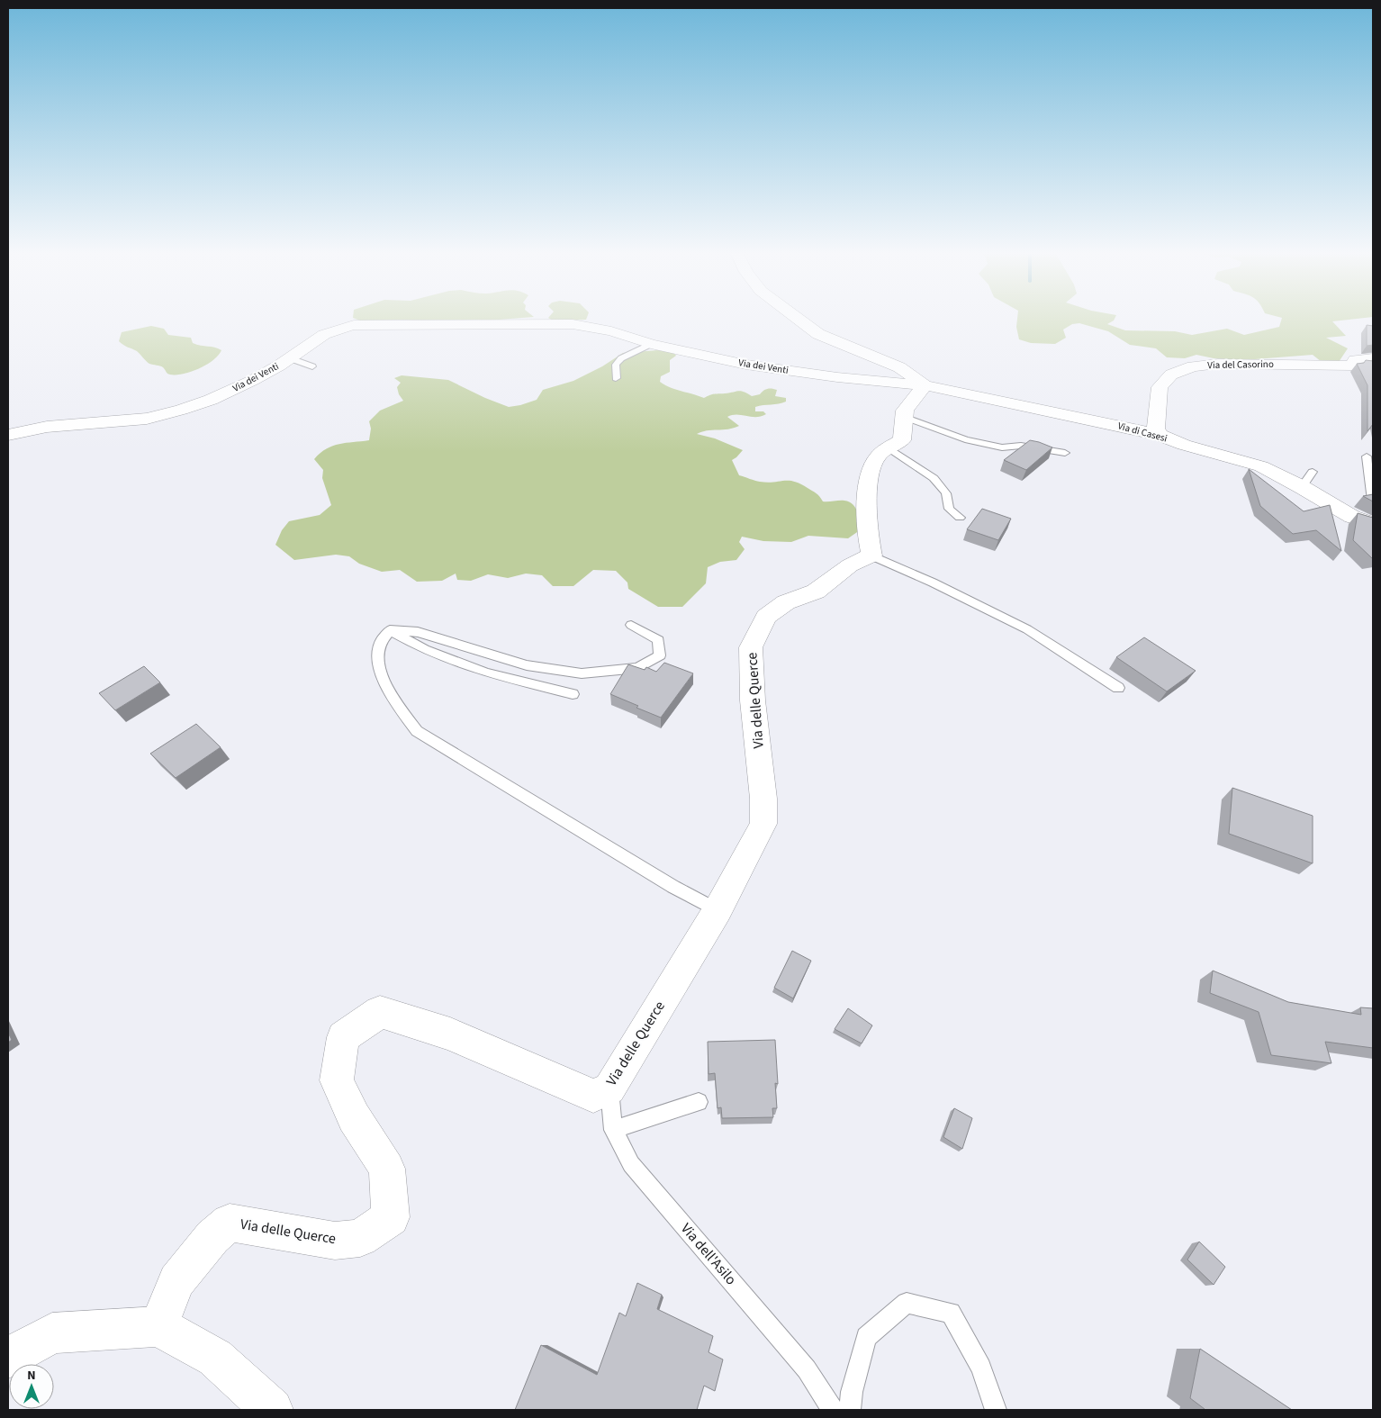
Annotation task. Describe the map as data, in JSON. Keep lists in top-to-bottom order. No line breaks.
{"streets":{"street":["Via del Casorino","Via dei Venti","Via di Casesi","Via delle Querce"],"lane":["Via dell'Asilo"]},"crossings":[["Via del Casorino","Via di Casesi"],["Via dei Venti","Via di Casesi"],["Via delle Querce","Via dell'Asilo"]],"north":"top"}
